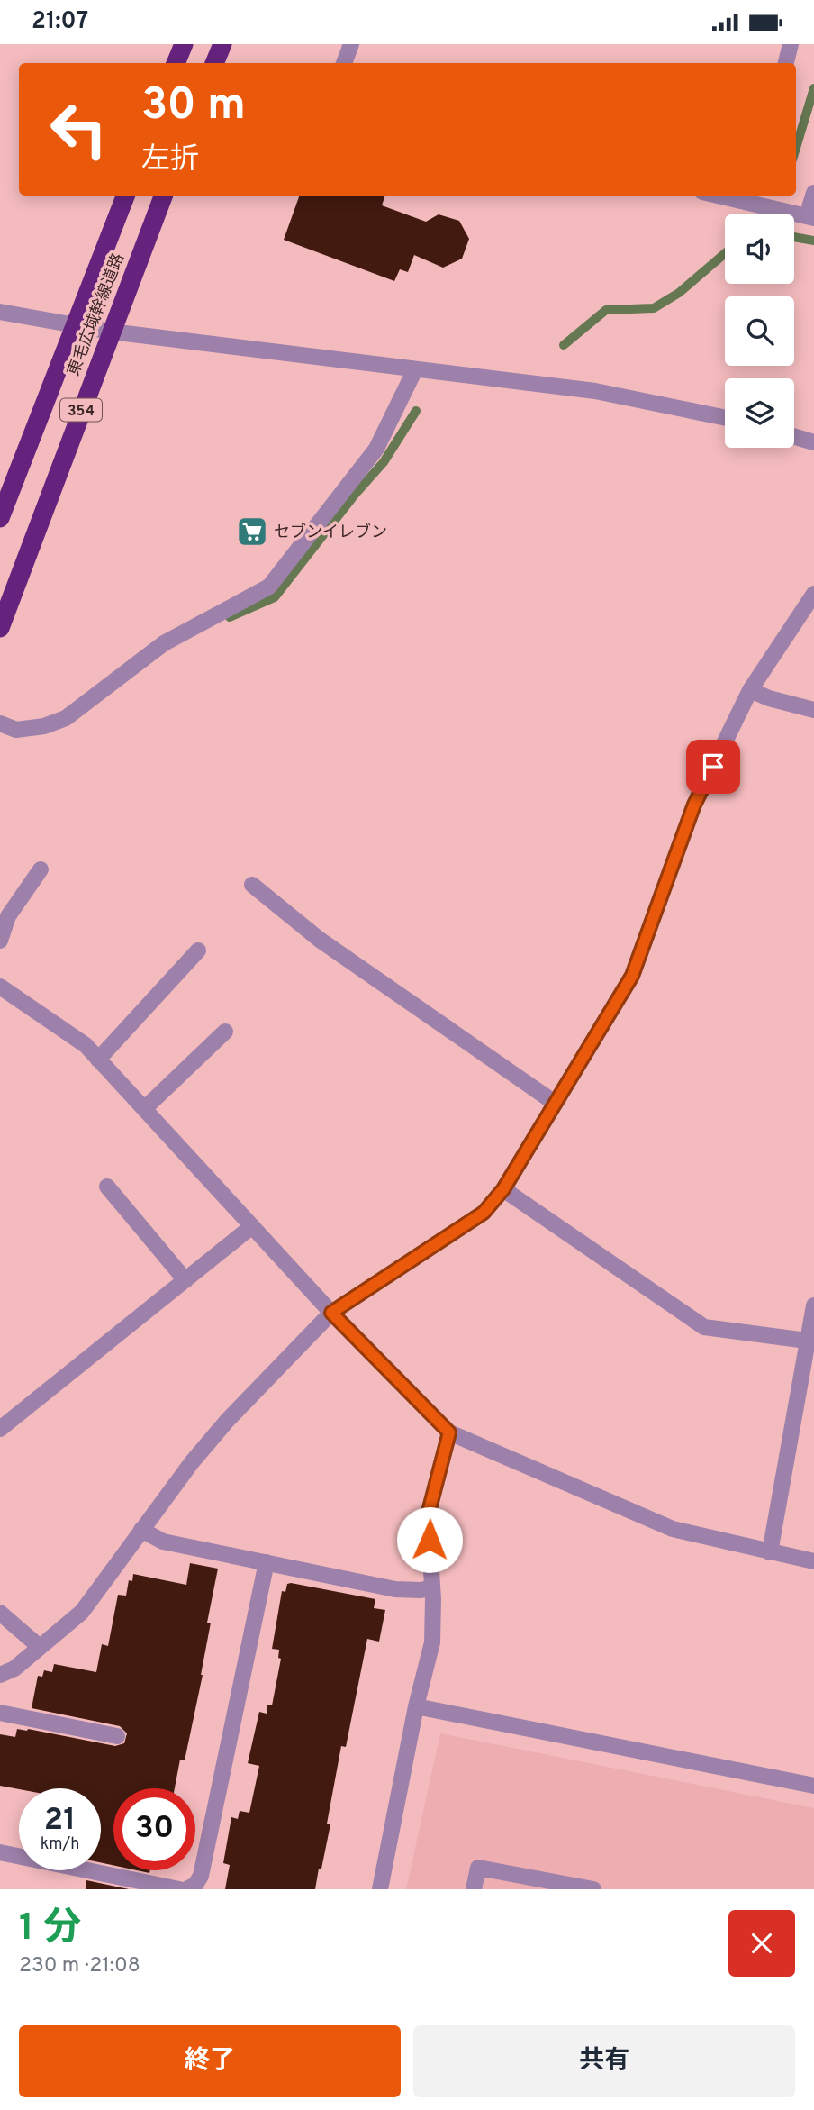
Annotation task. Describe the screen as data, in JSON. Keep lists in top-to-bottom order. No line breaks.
{"streets":{"highway":["東毛広域幹線道路","354"]},"places":{"supermarket":["セブンイレブン"]},"page":{"status":"21:07","turn":["30 m","左折"],"speed":"21 km/h","limit":"30","heading":["1 分","230 m · 21:08"],"buttons":["終了","共有"]}}
